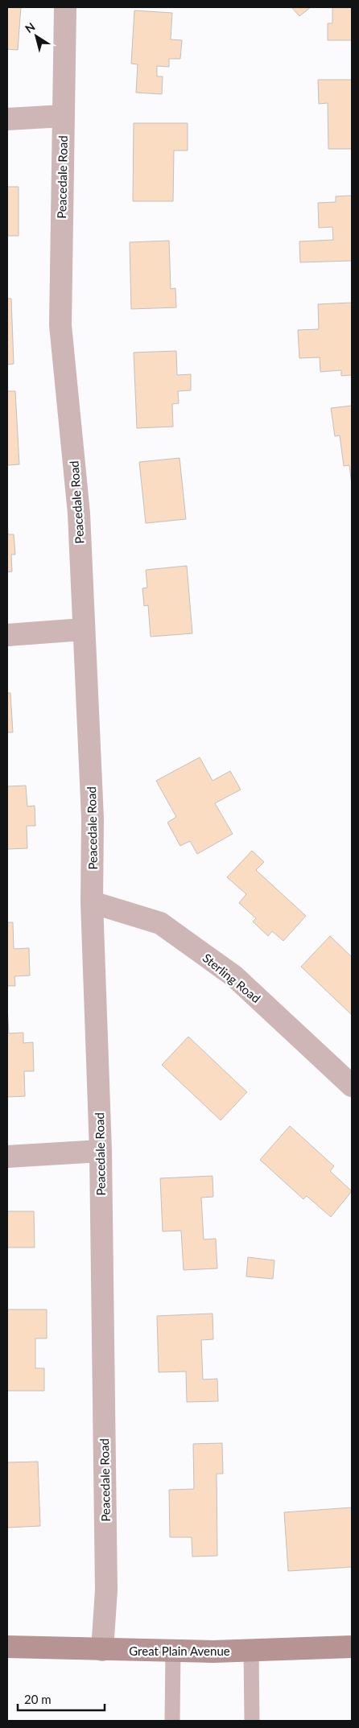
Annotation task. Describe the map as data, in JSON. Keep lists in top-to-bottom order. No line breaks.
{"streets":{"main road":["Great Plain Avenue"],"street":["Peacedale Road","Sterling Road"]},"crossings":[["Peacedale Road","Sterling Road"],["Peacedale Road","Great Plain Avenue"]],"scale_bar":"20 m","north":"top left"}
